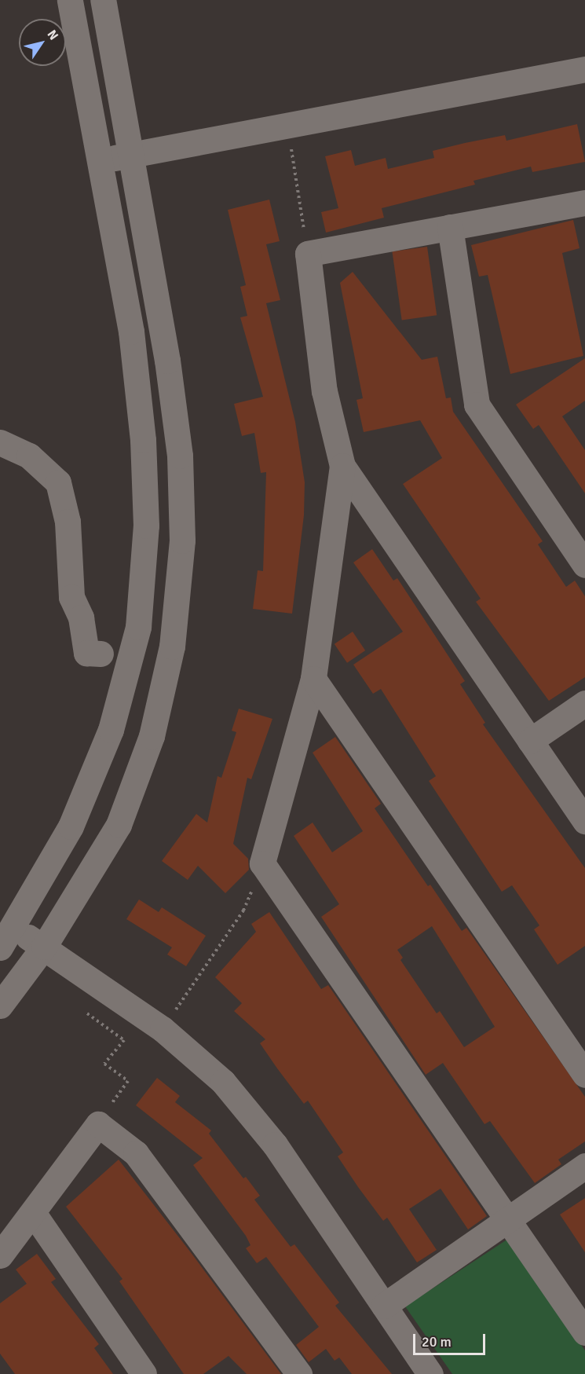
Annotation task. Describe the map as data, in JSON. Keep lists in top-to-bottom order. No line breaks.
{"scale_bar":"20 m","north":"top right"}
